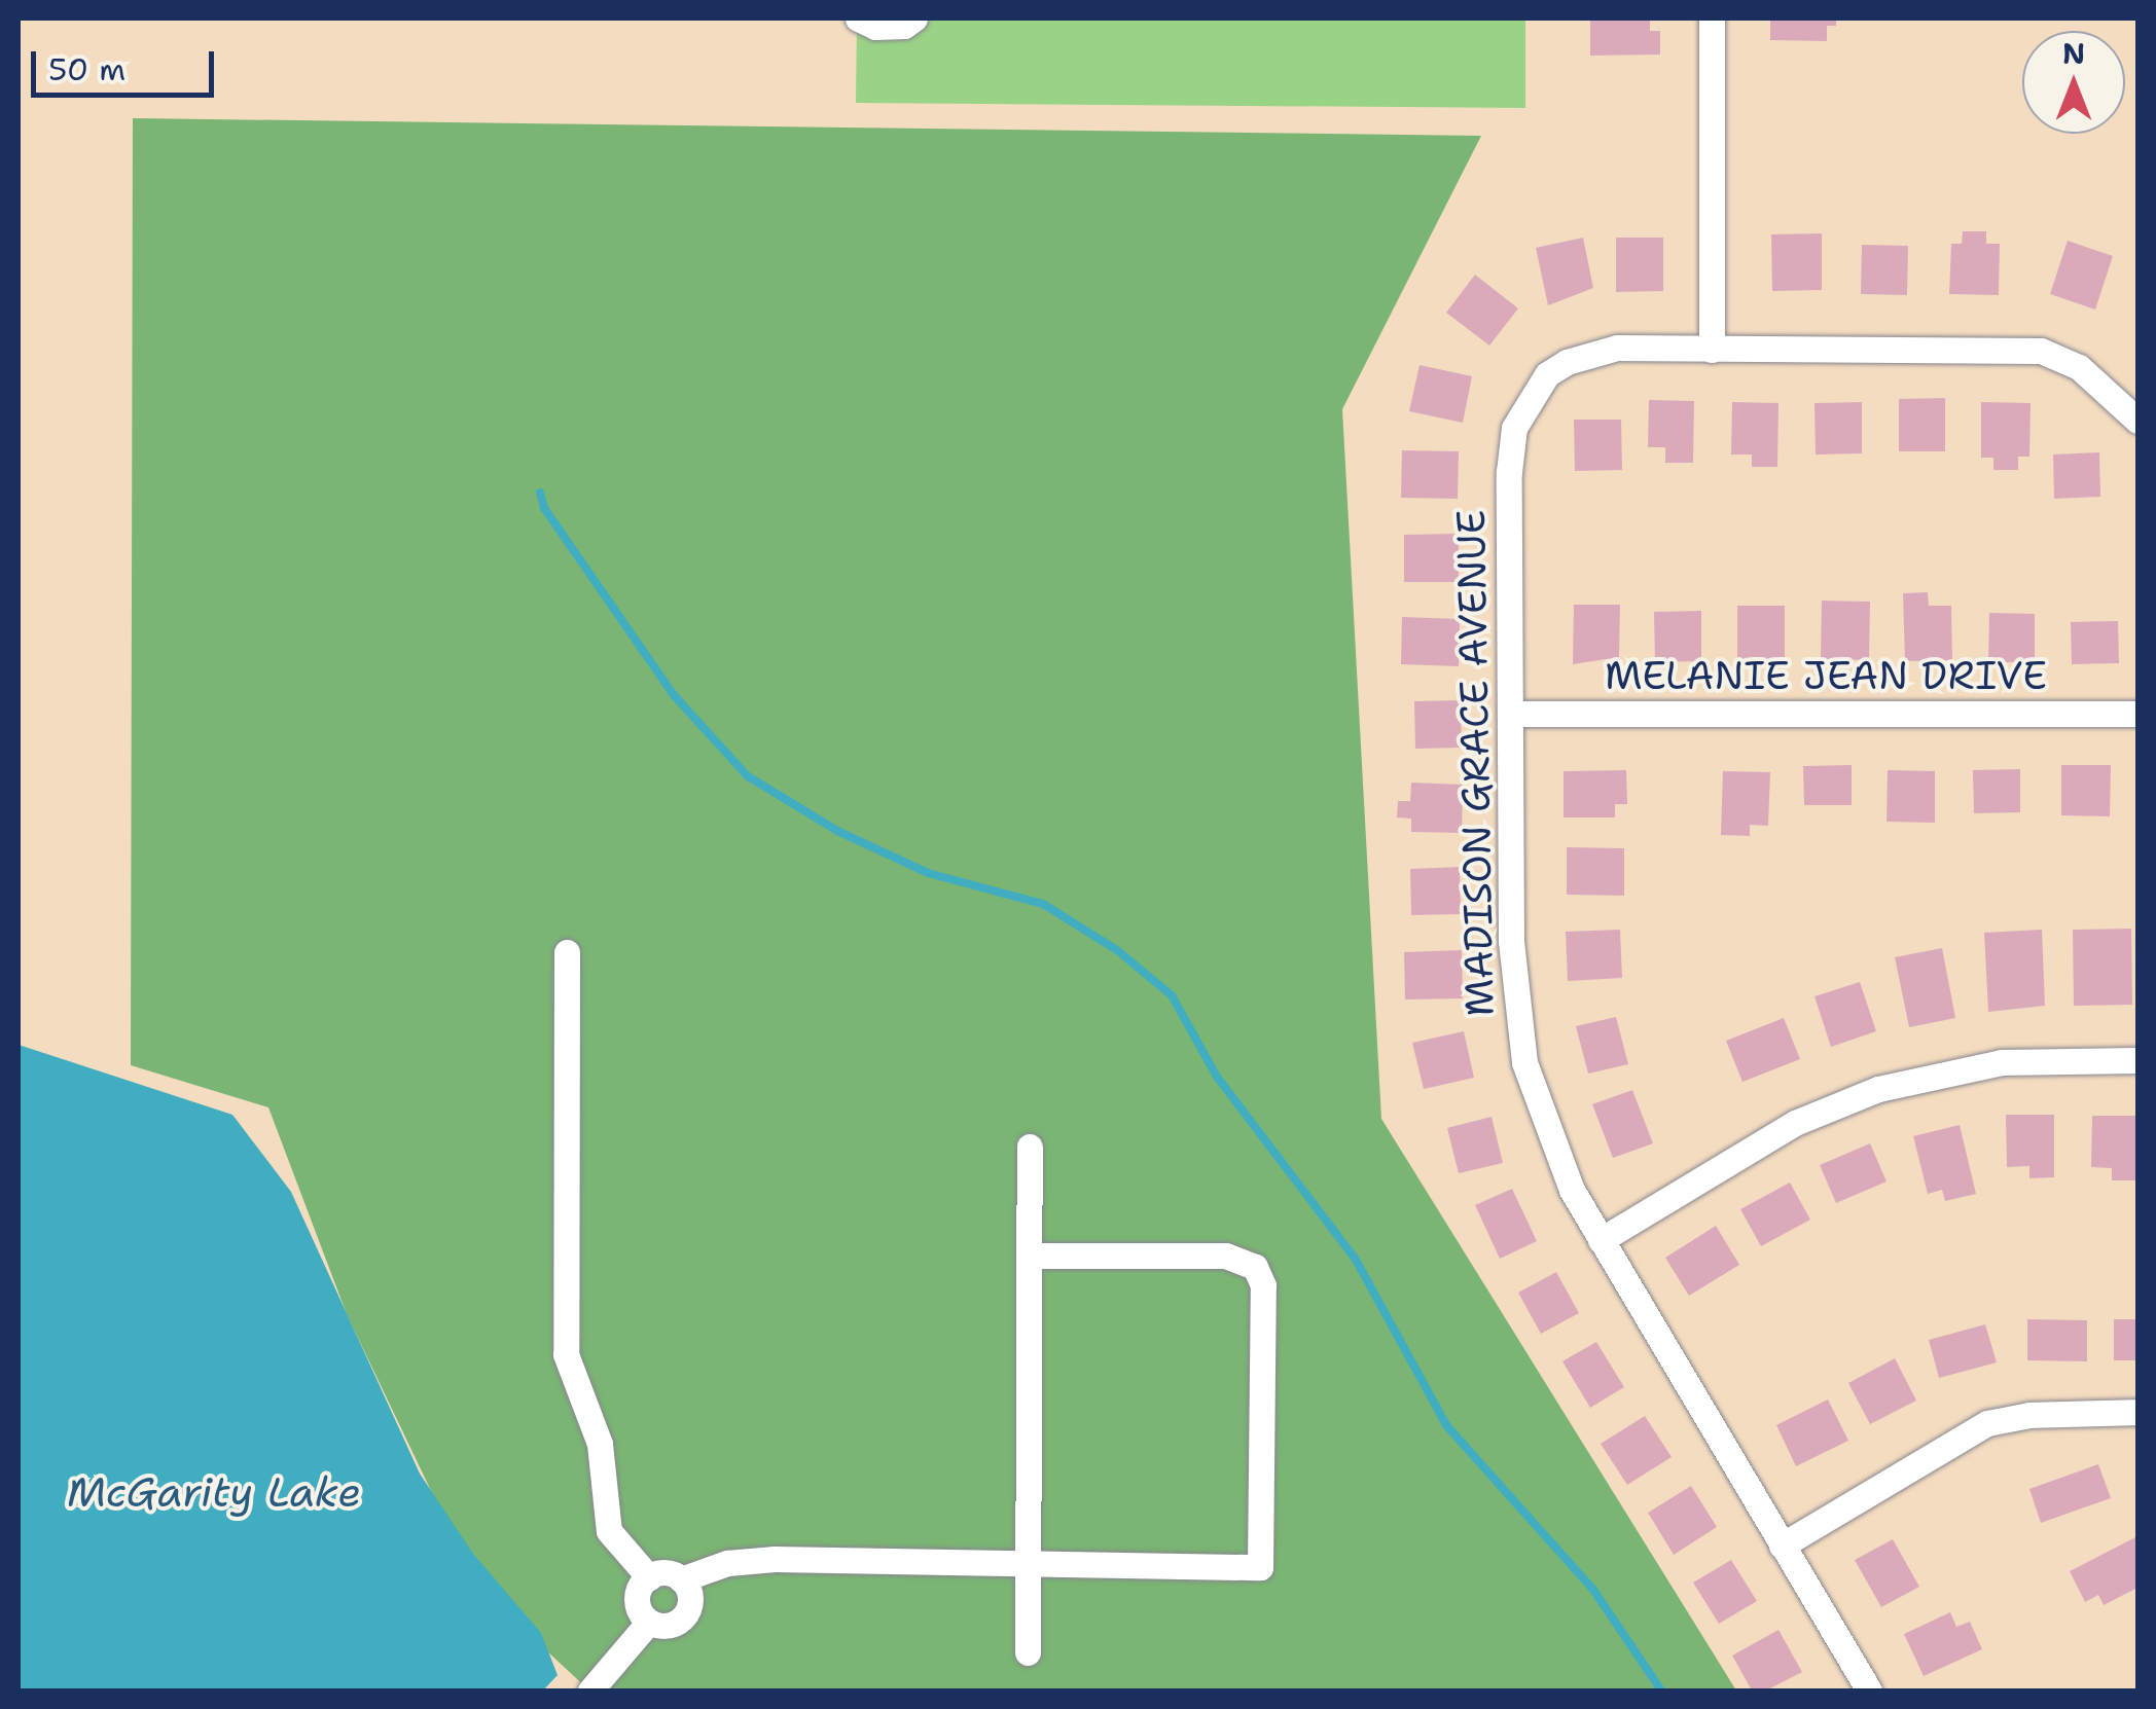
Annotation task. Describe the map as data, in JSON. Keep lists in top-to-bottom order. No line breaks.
{"streets":{"street":["MELANIE JEAN DRIVE","MADISON GRACE AVENUE"]},"crossings":[["MELANIE JEAN DRIVE","MADISON GRACE AVENUE"]],"water":["McGarity Lake"],"scale_bar":"50 m","north":"top"}
